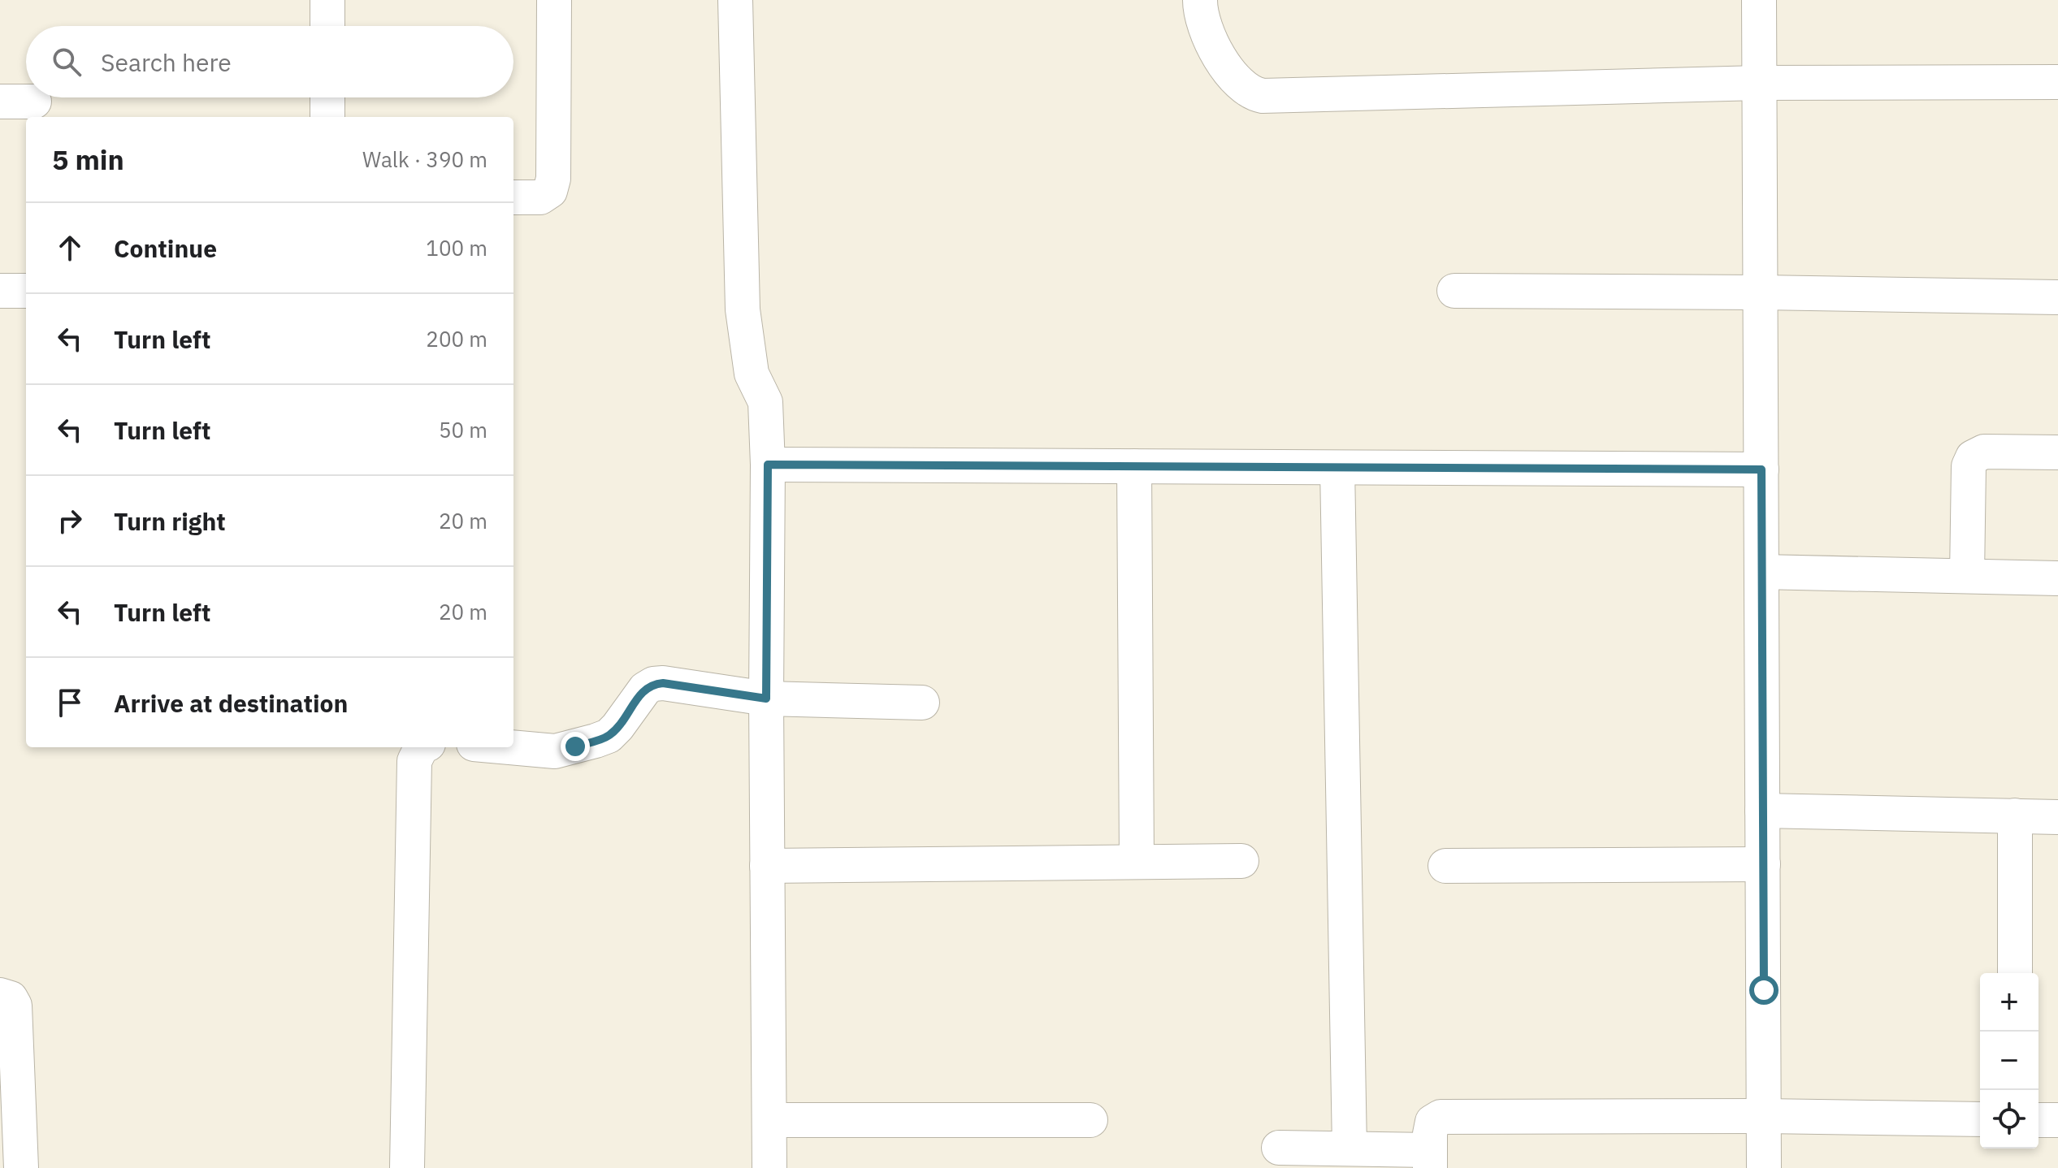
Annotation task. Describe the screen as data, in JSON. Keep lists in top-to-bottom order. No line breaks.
{"page":{"search":"Search here","heading":["5 min","Walk · 390 m"],"list":[["Continue","100 m"],["Turn left","200 m"],["Turn left","50 m"],["Turn right","20 m"],["Turn left","20 m"],"Arrive at destination"],"map_buttons":["+","−"]}}
